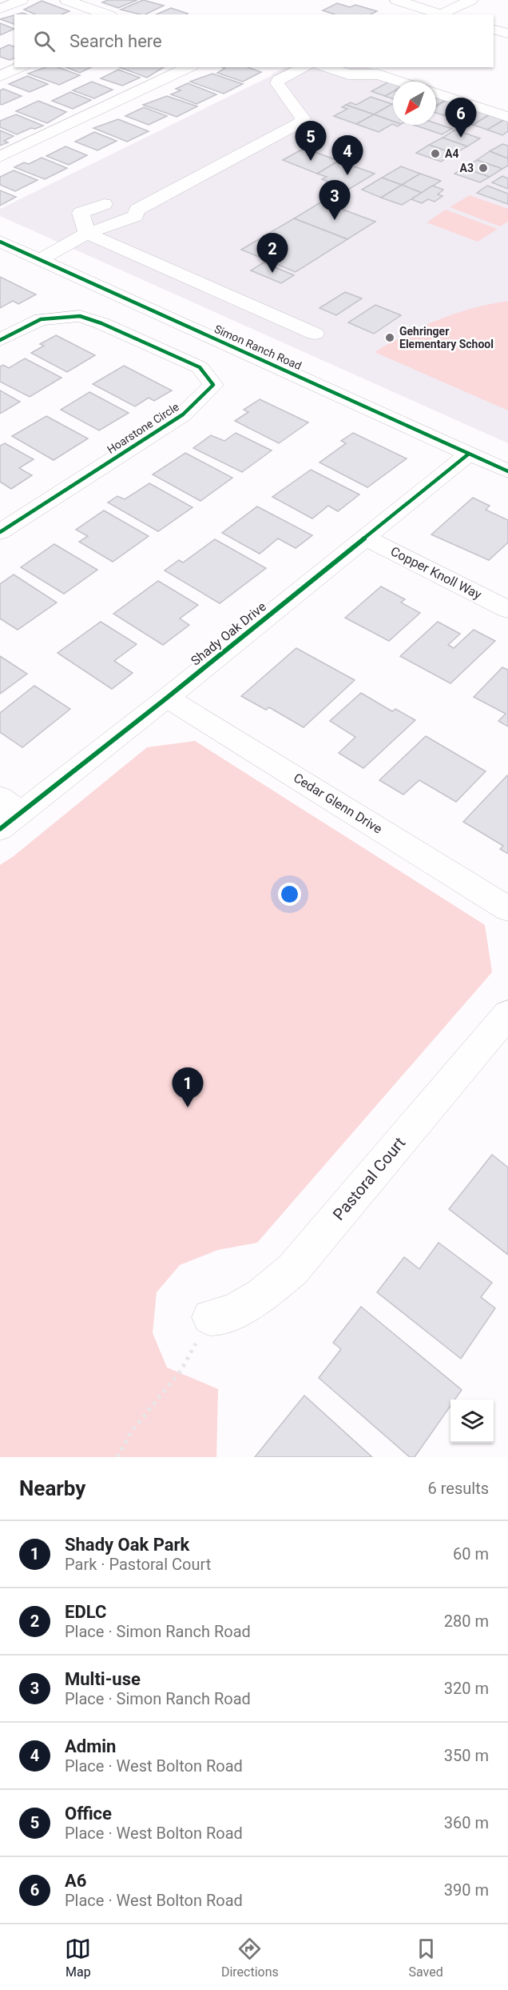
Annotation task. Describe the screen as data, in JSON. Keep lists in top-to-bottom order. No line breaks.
{"streets":{"street":["Simon Ranch Road","Hoarstone Circle","Copper Knoll Way","Shady Oak Drive","Cedar Glenn Drive","Pastoral Court"]},"crossings":[["Simon Ranch Road","Shady Oak Drive"],["Copper Knoll Way","Shady Oak Drive"],["Shady Oak Drive","Cedar Glenn Drive"]],"places":["A4","A3","Gehringer Elementary School"],"north":"bottom left","page":{"search":"Search here","pins":["6","5","4","3","2","1"],"heading":["Nearby","6 results"],"list":[{"mark":"1","name":"Shady Oak Park","note":"Park · Pastoral Court","value":"60 m"},{"mark":"2","name":"EDLC","note":"Place · Simon Ranch Road","value":"280 m"},{"mark":"3","name":"Multi-use","note":"Place · Simon Ranch Road","value":"320 m"},{"mark":"4","name":"Admin","note":"Place · West Bolton Road","value":"350 m"},{"mark":"5","name":"Office","note":"Place · West Bolton Road","value":"360 m"},{"mark":"6","name":"A6","note":"Place · West Bolton Road","value":"390 m"}],"nav":["Map","Directions","Saved"]}}
